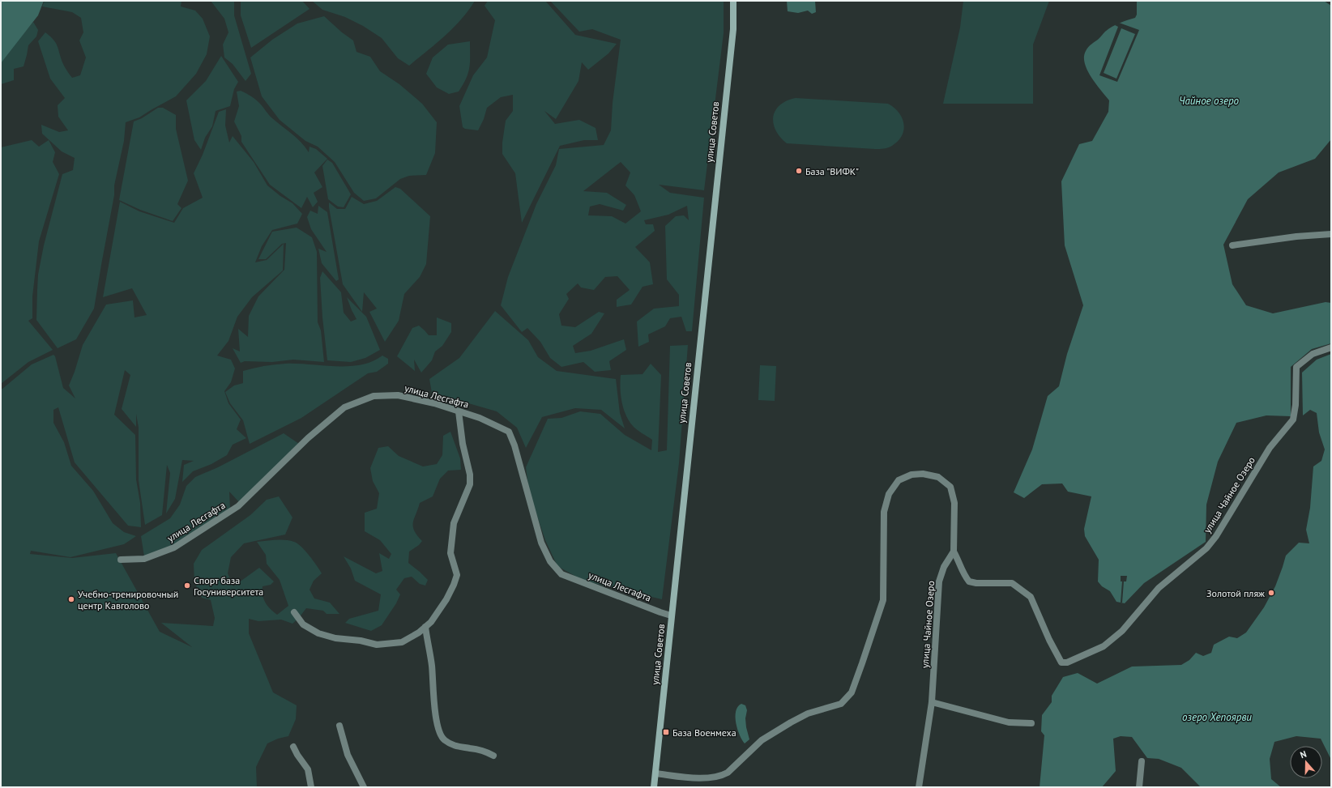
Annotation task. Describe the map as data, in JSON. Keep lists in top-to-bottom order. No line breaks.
{"streets":{"main road":["улица Советов"],"street":["улица Лесгафта","улица Чайное Озеро"]},"crossings":[["улица Советов","улица Лесгафта"]],"water":["Чайное озеро","озеро Хепоярви"],"places":{"other":["База \"ВИФК\"","Спорт база Госуниверситета","Золотой пляж","Учебно-тренировочный центр Кавголово"],"transit":["База Военмеха"]},"north":"top"}
